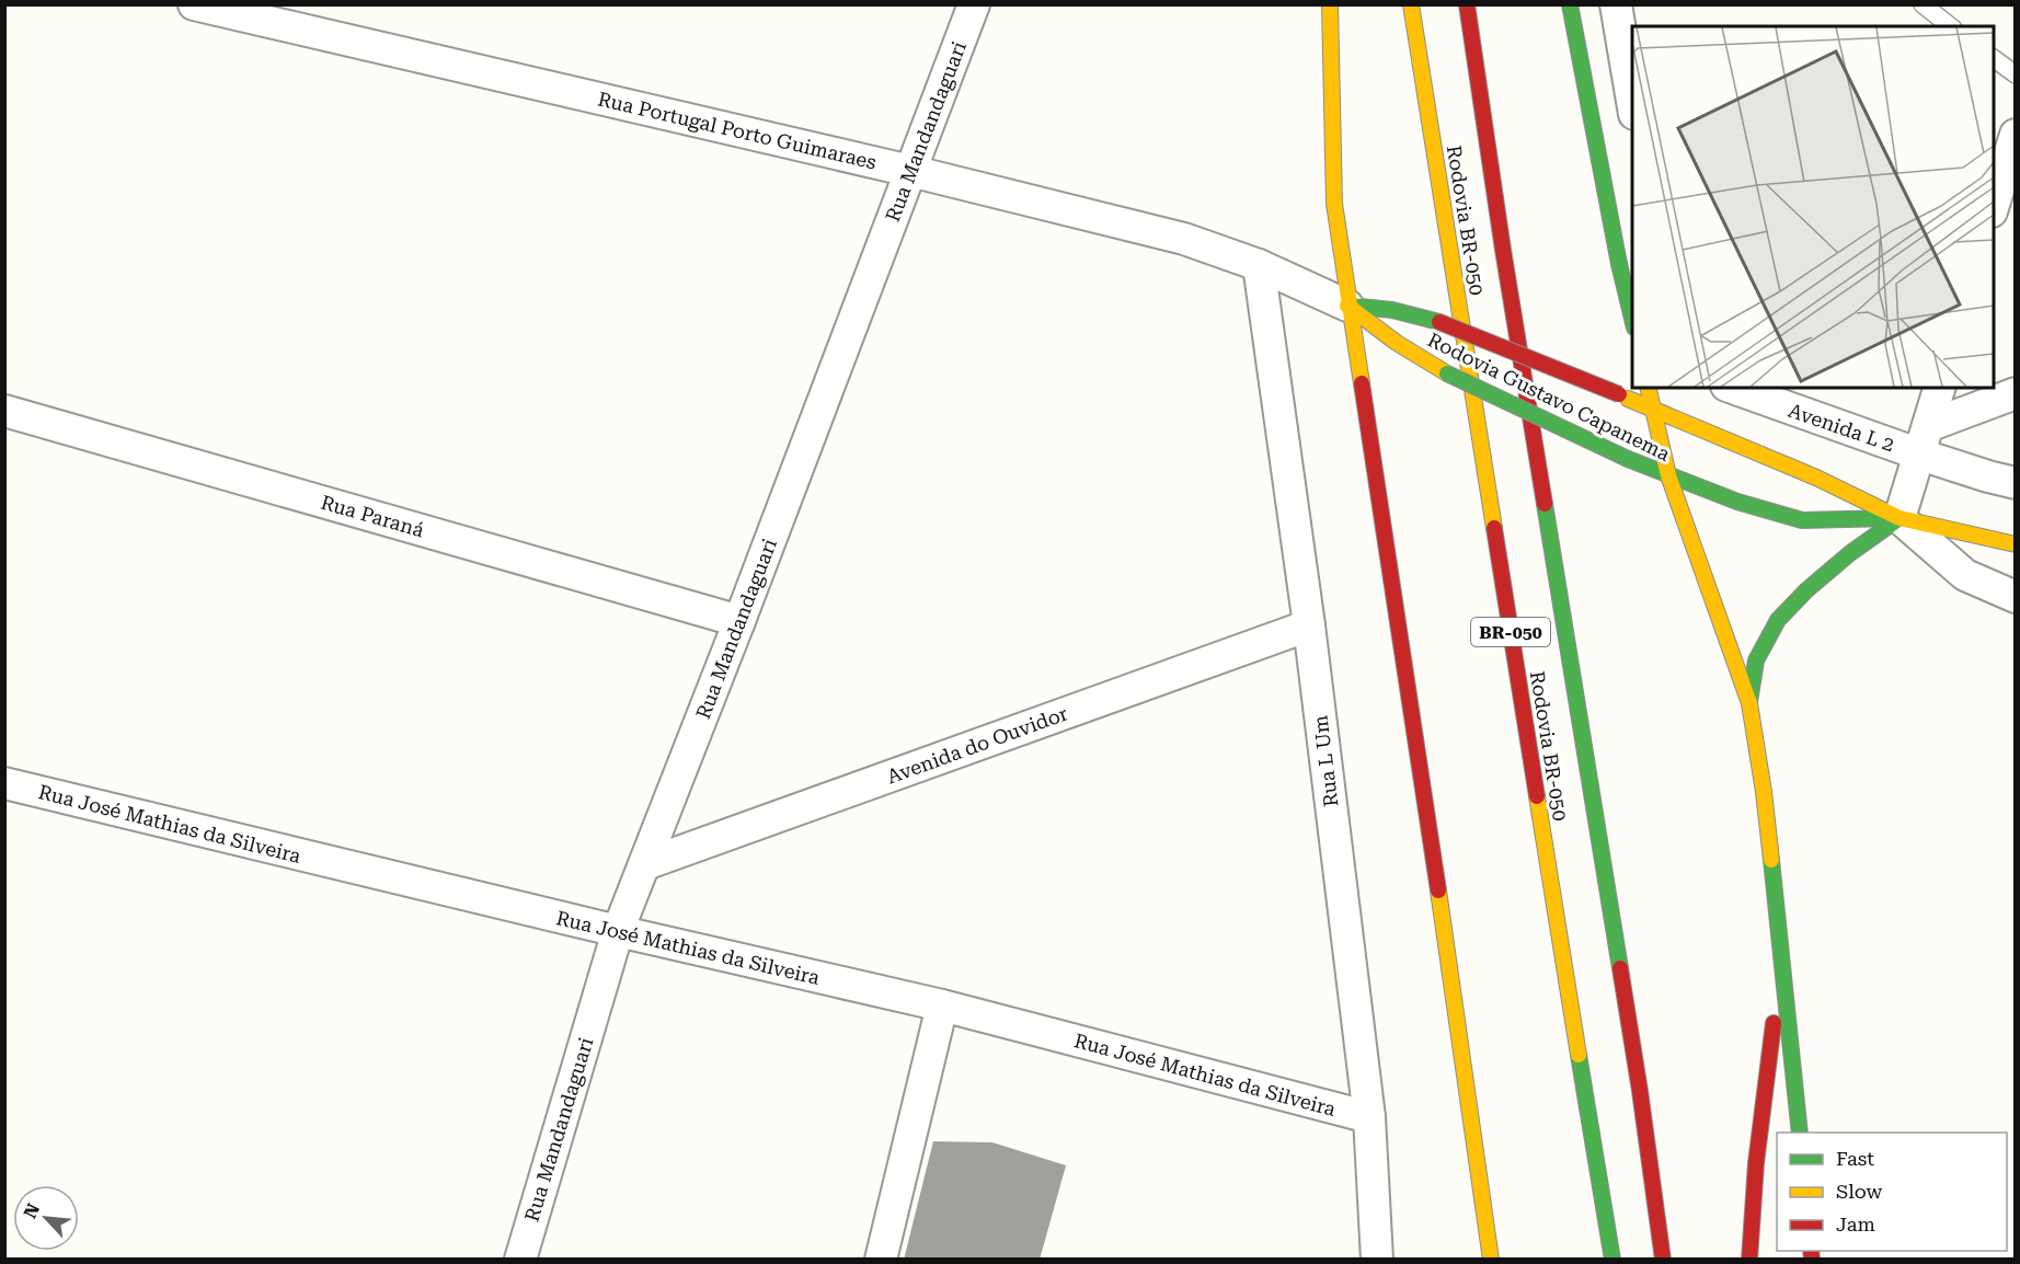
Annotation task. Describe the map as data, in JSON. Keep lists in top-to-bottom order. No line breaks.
{"streets":{"main road":["Rodovia BR-050","Rodovia Gustavo Capanema","BR-050"],"street":["Rua Portugal Porto Guimaraes","Rua Mandandaguari","Avenida L 2","Rua Paraná","Avenida do Ouvidor","Rua L Um","Rua José Mathias da Silveira"]},"crossings":[["Rua Portugal Porto Guimaraes","Rua Mandandaguari"],["Rua Portugal Porto Guimaraes","Rodovia Gustavo Capanema"],["Rua Portugal Porto Guimaraes","Rua L Um"],["Rua Mandandaguari","Rua Paraná"],["Rua Mandandaguari","Avenida do Ouvidor"],["Rua Mandandaguari","Rua José Mathias da Silveira"],["Avenida do Ouvidor","Rua L Um"],["Rua L Um","Rua José Mathias da Silveira"]],"legend":["Fast","Slow","Jam"],"north":"top left"}
